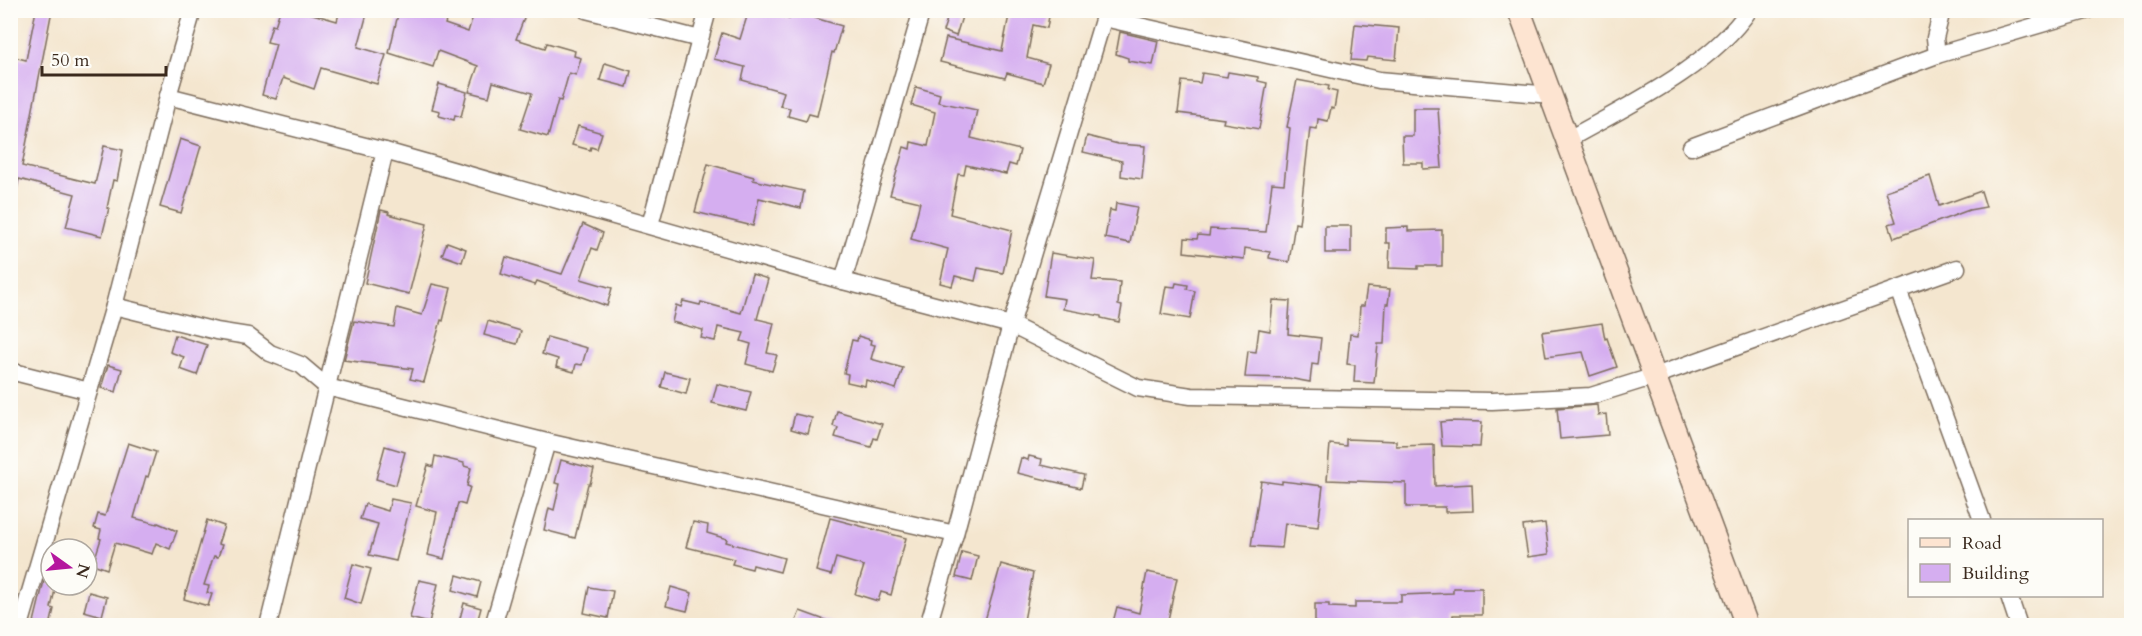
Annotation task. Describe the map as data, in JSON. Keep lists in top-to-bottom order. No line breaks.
{"legend":["Road","Building"],"scale_bar":"50 m","north":"right"}
